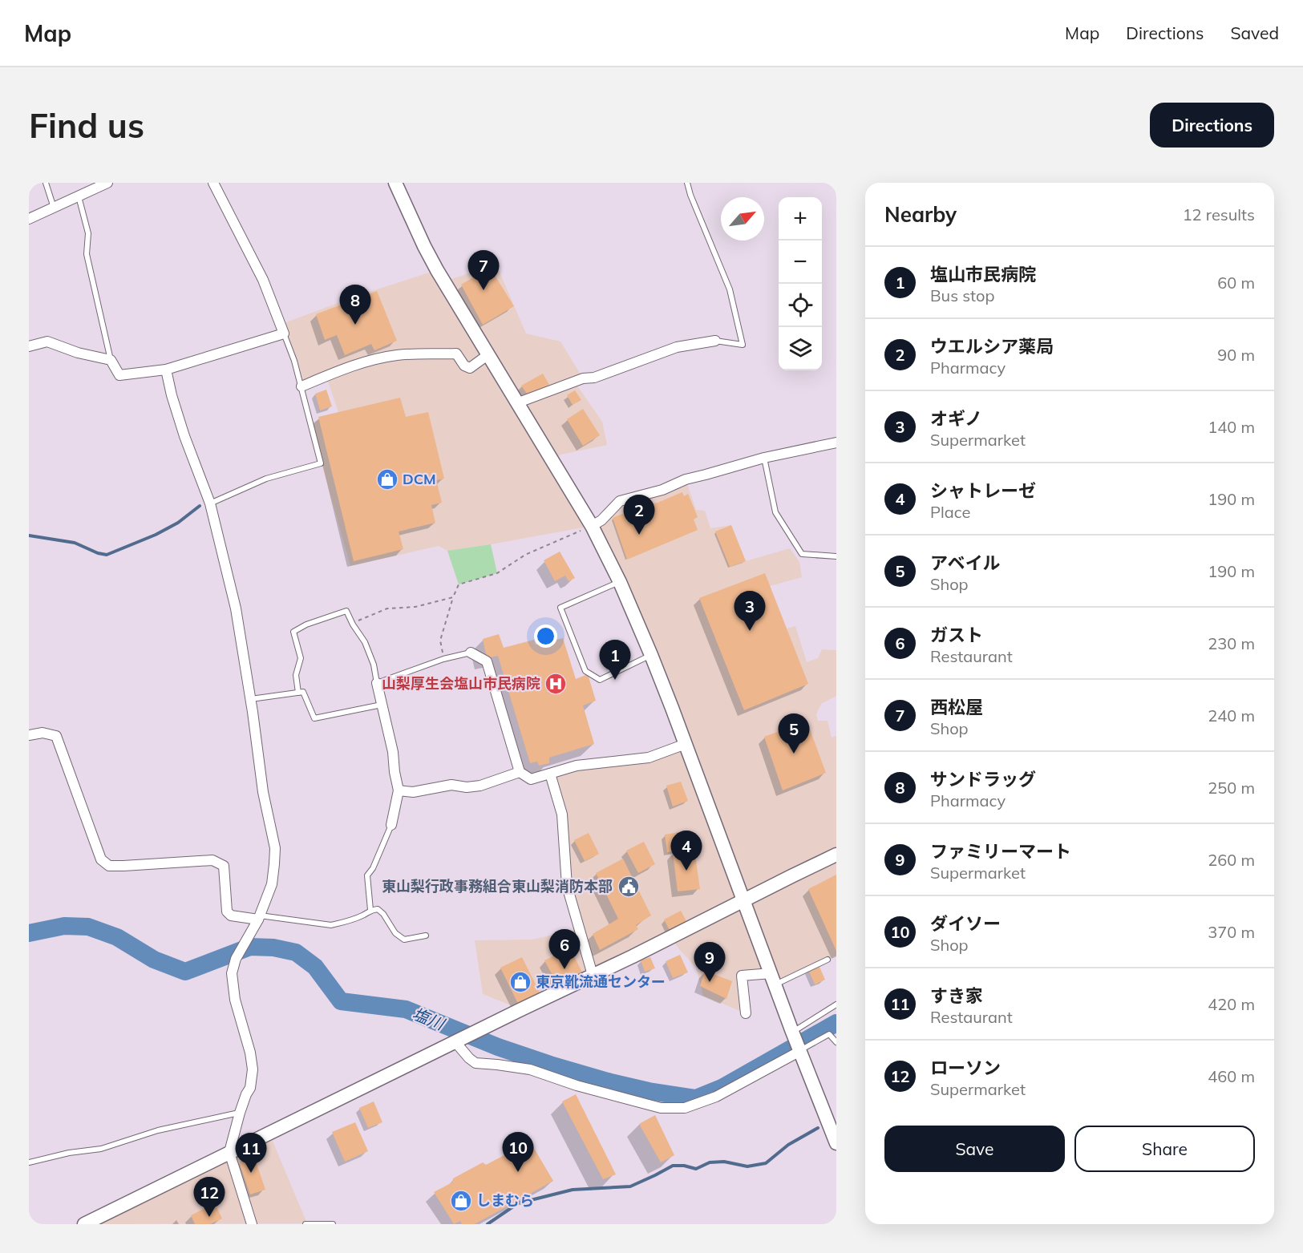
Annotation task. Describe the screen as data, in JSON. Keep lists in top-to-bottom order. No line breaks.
{"water":["塩川"],"places":{"shop":["DCM","東京靴流通センター","しまむら"],"hospital":["山梨厚生会塩山市民病院"],"public building":["東山梨行政事務組合東山梨消防本部"]},"north":"top right","page":{"header":"Map","nav":["Map","Directions","Saved"],"buttons":["Directions",["Save","Share"]],"title":"Find us","heading":["Nearby","12 results"],"map_buttons":["+","−"],"list":[{"mark":"1","name":"塩山市民病院","note":"Bus stop","value":"60 m"},{"mark":"2","name":"ウエルシア薬局","note":"Pharmacy","value":"90 m"},{"mark":"3","name":"オギノ","note":"Supermarket","value":"140 m"},{"mark":"4","name":"シャトレーゼ","note":"Place","value":"190 m"},{"mark":"5","name":"アベイル","note":"Shop","value":"190 m"},{"mark":"6","name":"ガスト","note":"Restaurant","value":"230 m"},{"mark":"7","name":"西松屋","note":"Shop","value":"240 m"},{"mark":"8","name":"サンドラッグ","note":"Pharmacy","value":"250 m"},{"mark":"9","name":"ファミリーマート","note":"Supermarket","value":"260 m"},{"mark":"10","name":"ダイソー","note":"Shop","value":"370 m"},{"mark":"11","name":"すき家","note":"Restaurant","value":"420 m"},{"mark":"12","name":"ローソン","note":"Supermarket","value":"460 m"}],"pins":["7","8","2","3","1","5","4","6","9","10","11","12"]}}
